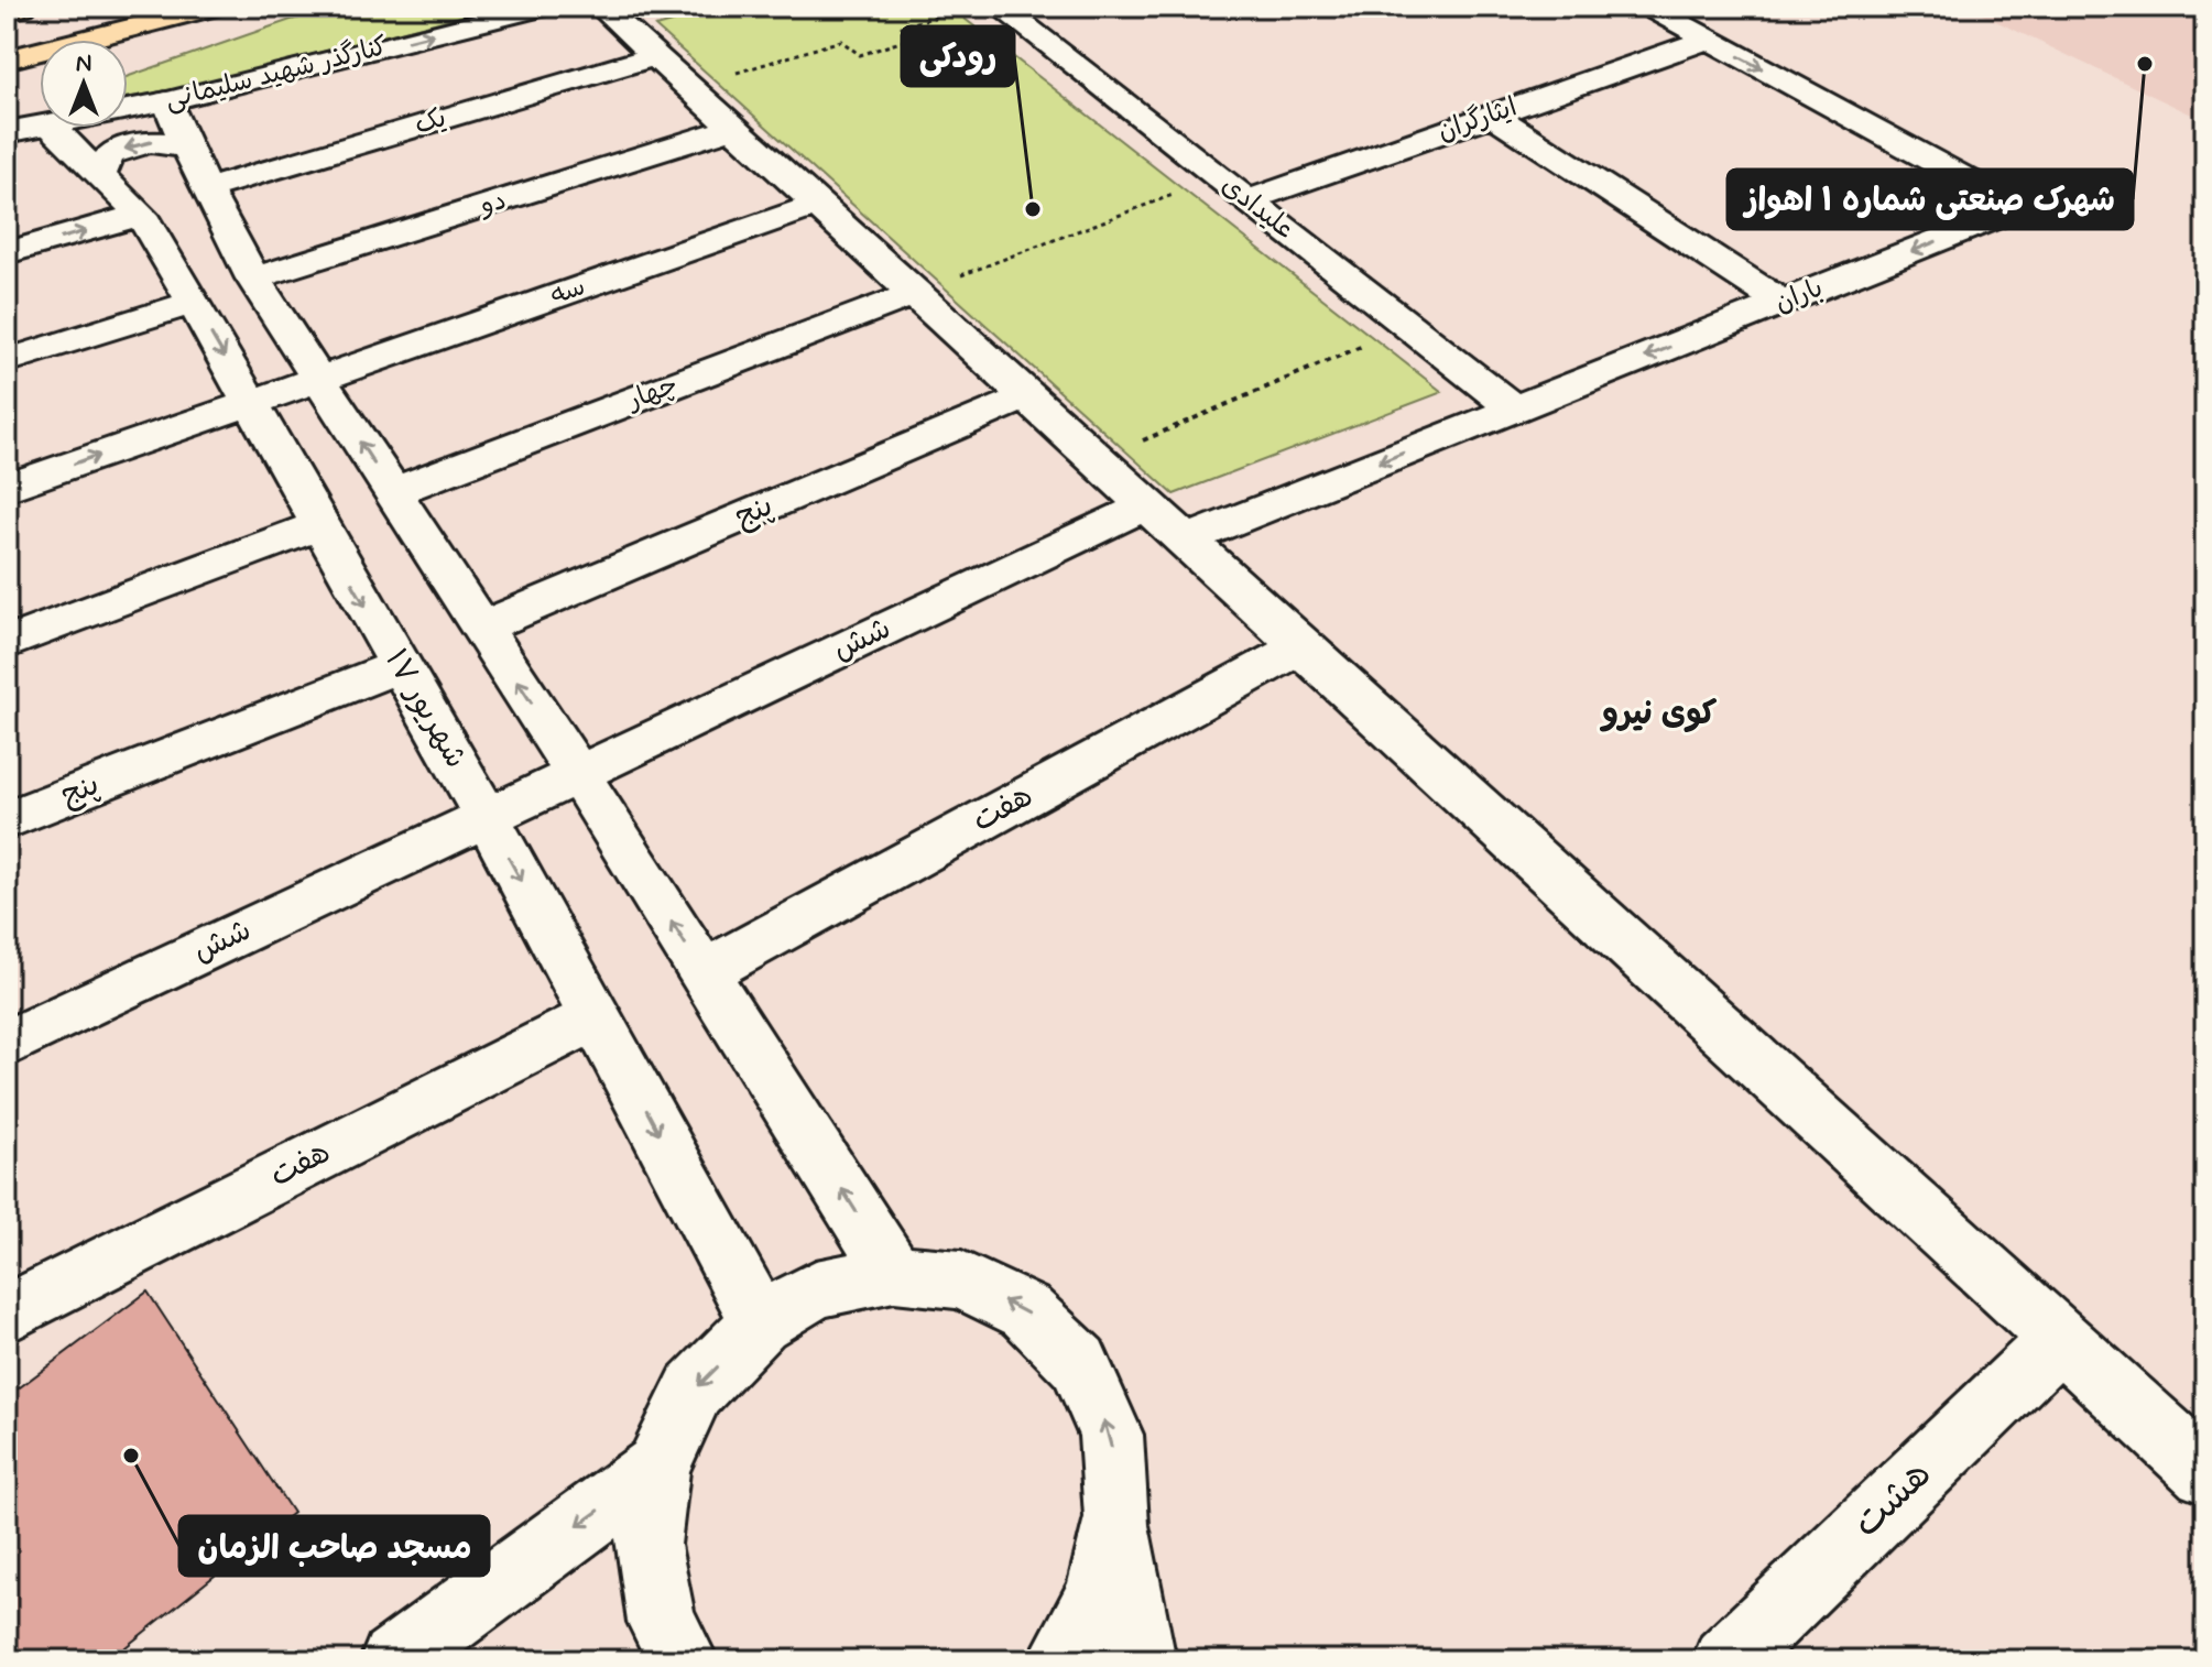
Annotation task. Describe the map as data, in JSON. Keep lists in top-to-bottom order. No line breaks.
{"streets":{"street":["کنارگذر شهید سلیمانی","ایثارگران","یک","دو","علیدادی","سه","باران","چهار","پنج","شش","۱۷ شهریور","هفت","هشت"]},"crossings":[["ایثارگران","علیدادی"],["ایثارگران","باران"],["علیدادی","باران"],["سه","۱۷ شهریور"],["پنج","۱۷ شهریور"],["شش","۱۷ شهریور"],["۱۷ شهریور","هفت"]],"one_way":["کنارگذر شهید سلیمانی"],"districts":["کوی نیرو"],"places":["شهرک صنعتی شماره ۱ اهواز","رودکی","مسجد صاحب الزمان"],"north":"top"}
